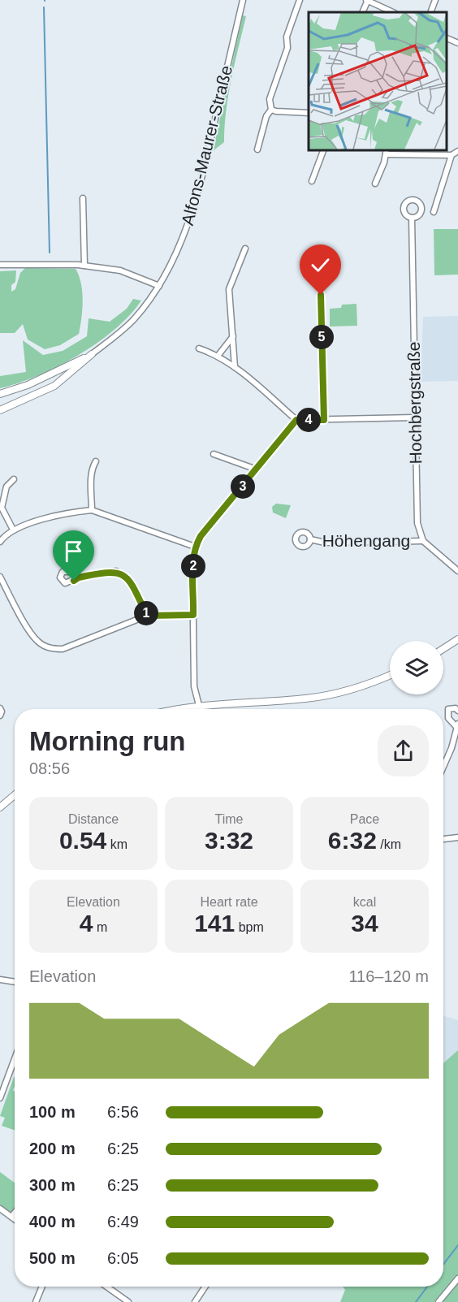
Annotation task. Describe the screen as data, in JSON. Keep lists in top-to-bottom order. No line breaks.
{"streets":{"street":["Alfons-Maurer-Straße","Hochbergstraße","Höhengang"]},"crossings":[["Hochbergstraße","Höhengang"]],"page":{"pins":["5","4","3","2","1"],"heading":["Morning run","08:56"],"stats":[["Distance","0.54 km"],["Time","3:32"],["Pace","6:32 /km"],["Elevation","4 m"],["Heart rate","141 bpm"],["kcal","34"]],"chart":["Elevation","116–120 m"],"list":[{"name":"100 m","note":"6:56"},{"name":"200 m","note":"6:25"},{"name":"300 m","note":"6:25"},{"name":"400 m","note":"6:49"},{"name":"500 m","note":"6:05"}]}}
